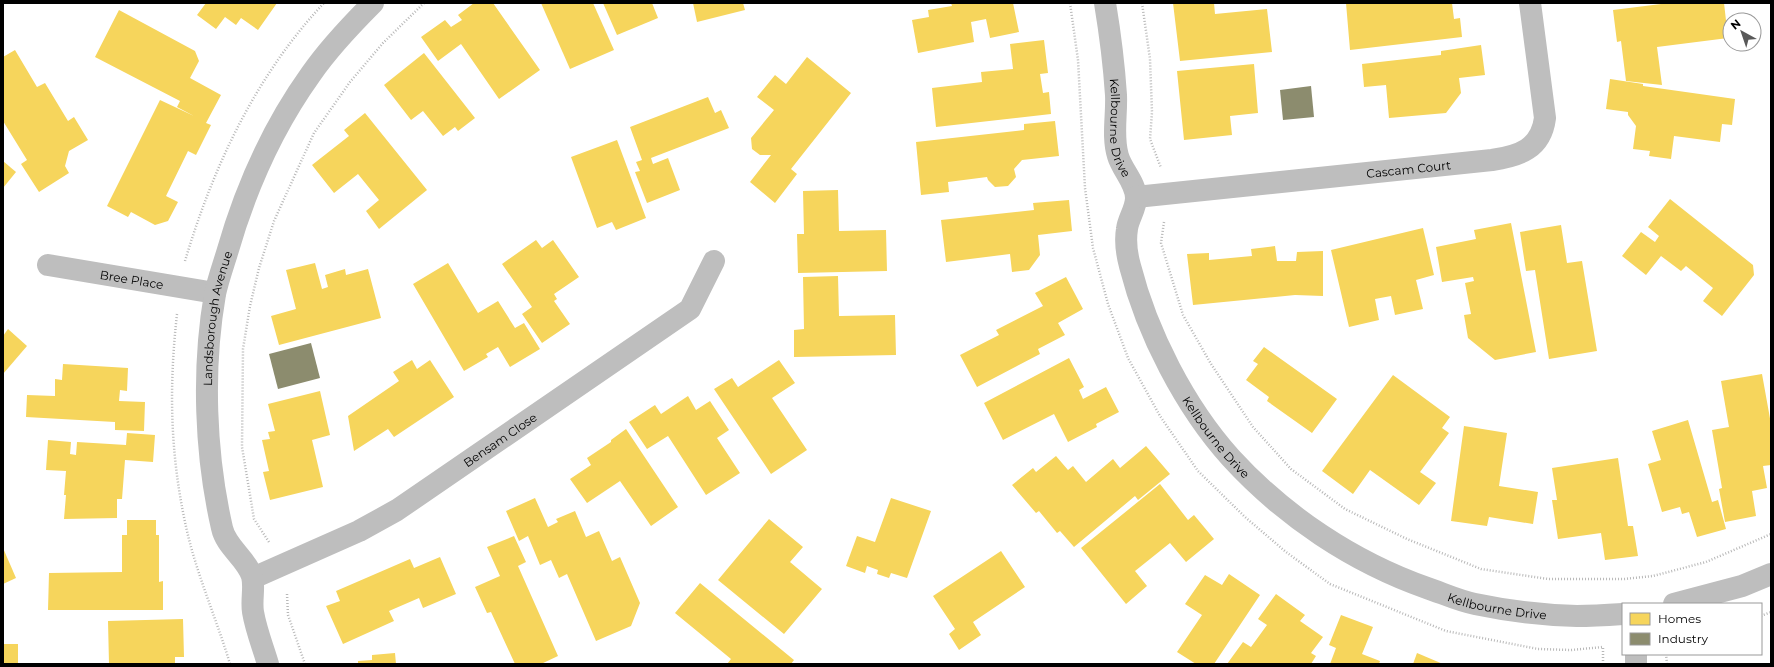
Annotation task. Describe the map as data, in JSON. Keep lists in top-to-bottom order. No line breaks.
{"streets":{"street":["Kellbourne Drive","Cascam Court","Bree Place","Landsborough Avenue","Bensam Close"]},"crossings":[["Kellbourne Drive","Cascam Court"],["Bree Place","Landsborough Avenue"],["Landsborough Avenue","Bensam Close"]],"legend":["Homes","Industry"],"north":"top left"}
